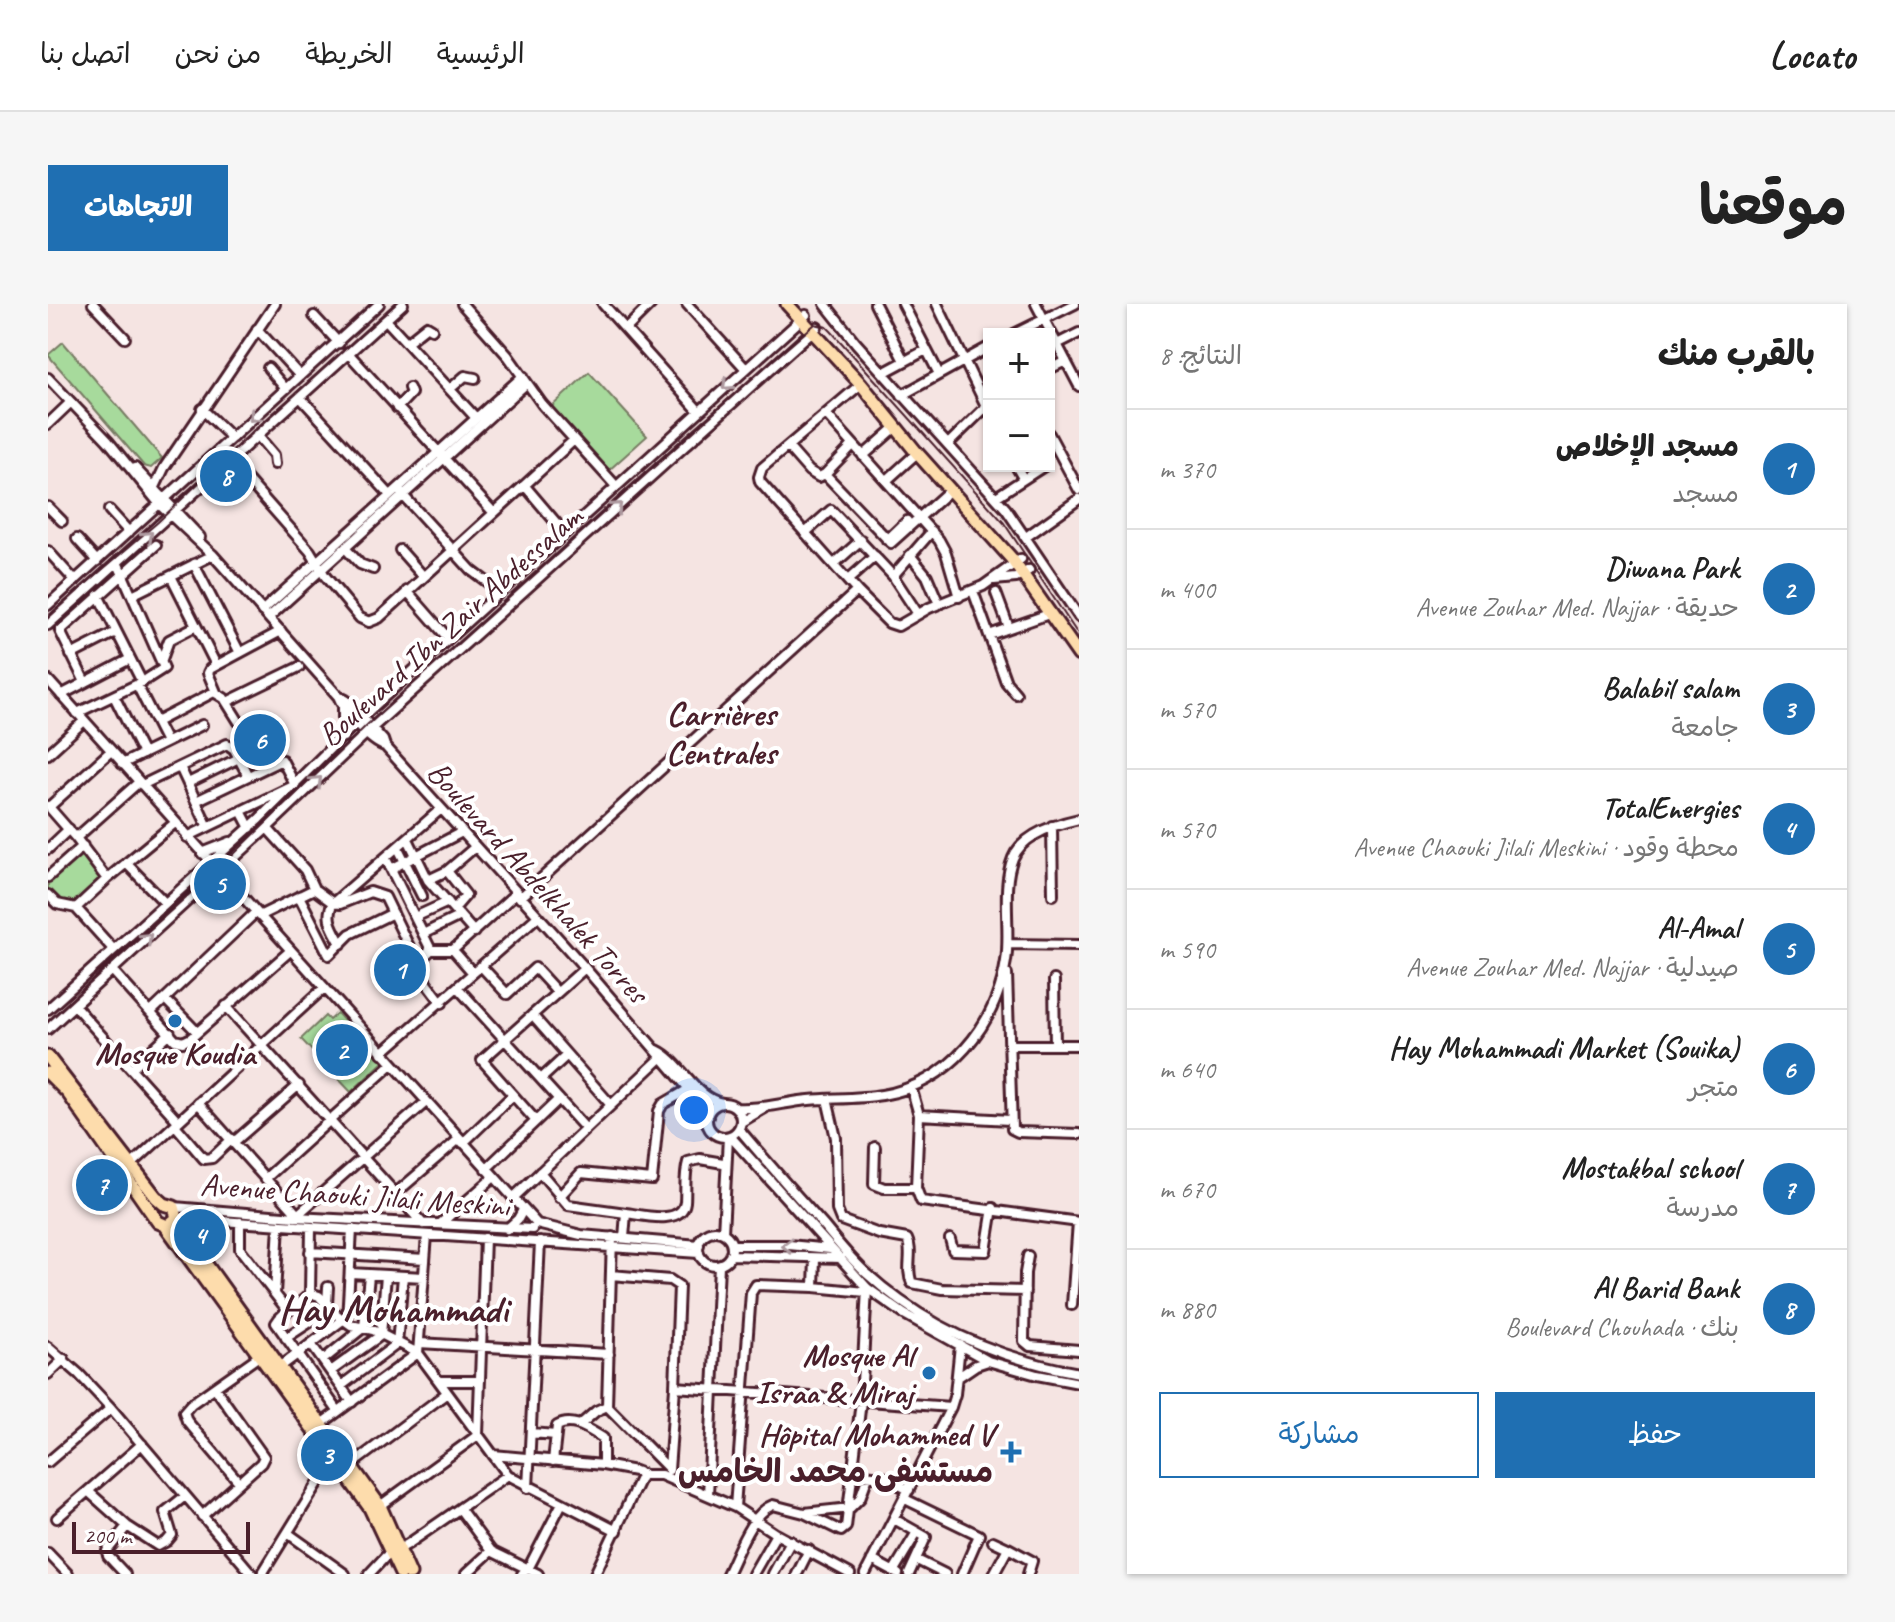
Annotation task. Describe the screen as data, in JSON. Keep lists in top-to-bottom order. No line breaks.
{"streets":{"street":["Boulevard Ibn Zair Abdessalam","Boulevard Abdelkhalek Torres","Avenue Chaouki Jilali Meskini"]},"crossings":[["Boulevard Ibn Zair Abdessalam","Boulevard Abdelkhalek Torres"]],"districts":["Carrières Centrales","Hay Mohammadi"],"places":{"other":["Mosque Koudia","Mosque Al Israa & Miraj"],"health":["Hôpital Mohammed V مستشفى محمد الخامس"]},"scale_bar":"200 m","page":{"header":"Locato","nav":["الرئيسية","الخريطة","من نحن","اتصل بنا"],"title":"موقعنا","buttons":["الاتجاهات",["حفظ","مشاركة"]],"heading":["بالقرب منك","النتائج: 8"],"map_buttons":["+","−"],"list":[{"mark":"1","name":"مسجد الإخلاص","note":"مسجد","value":"370 m"},{"mark":"2","name":"Diwana Park","note":"حديقة · Avenue Zouhar Med. Najjar","value":"400 m"},{"mark":"3","name":"Balabil salam","note":"جامعة","value":"570 m"},{"mark":"4","name":"TotalEnergies","note":"محطة وقود · Avenue Chaouki Jilali Meskini","value":"570 m"},{"mark":"5","name":"Al-Amal","note":"صيدلية · Avenue Zouhar Med. Najjar","value":"590 m"},{"mark":"6","name":"Hay Mohammadi Market (Souika)","note":"متجر","value":"640 m"},{"mark":"7","name":"Mostakbal school","note":"مدرسة","value":"670 m"},{"mark":"8","name":"Al Barid Bank","note":"بنك · Boulevard Chouhada","value":"880 m"}],"pins":["8","6","5","1","2","7","4","3"],"scale":"200 m"}}
